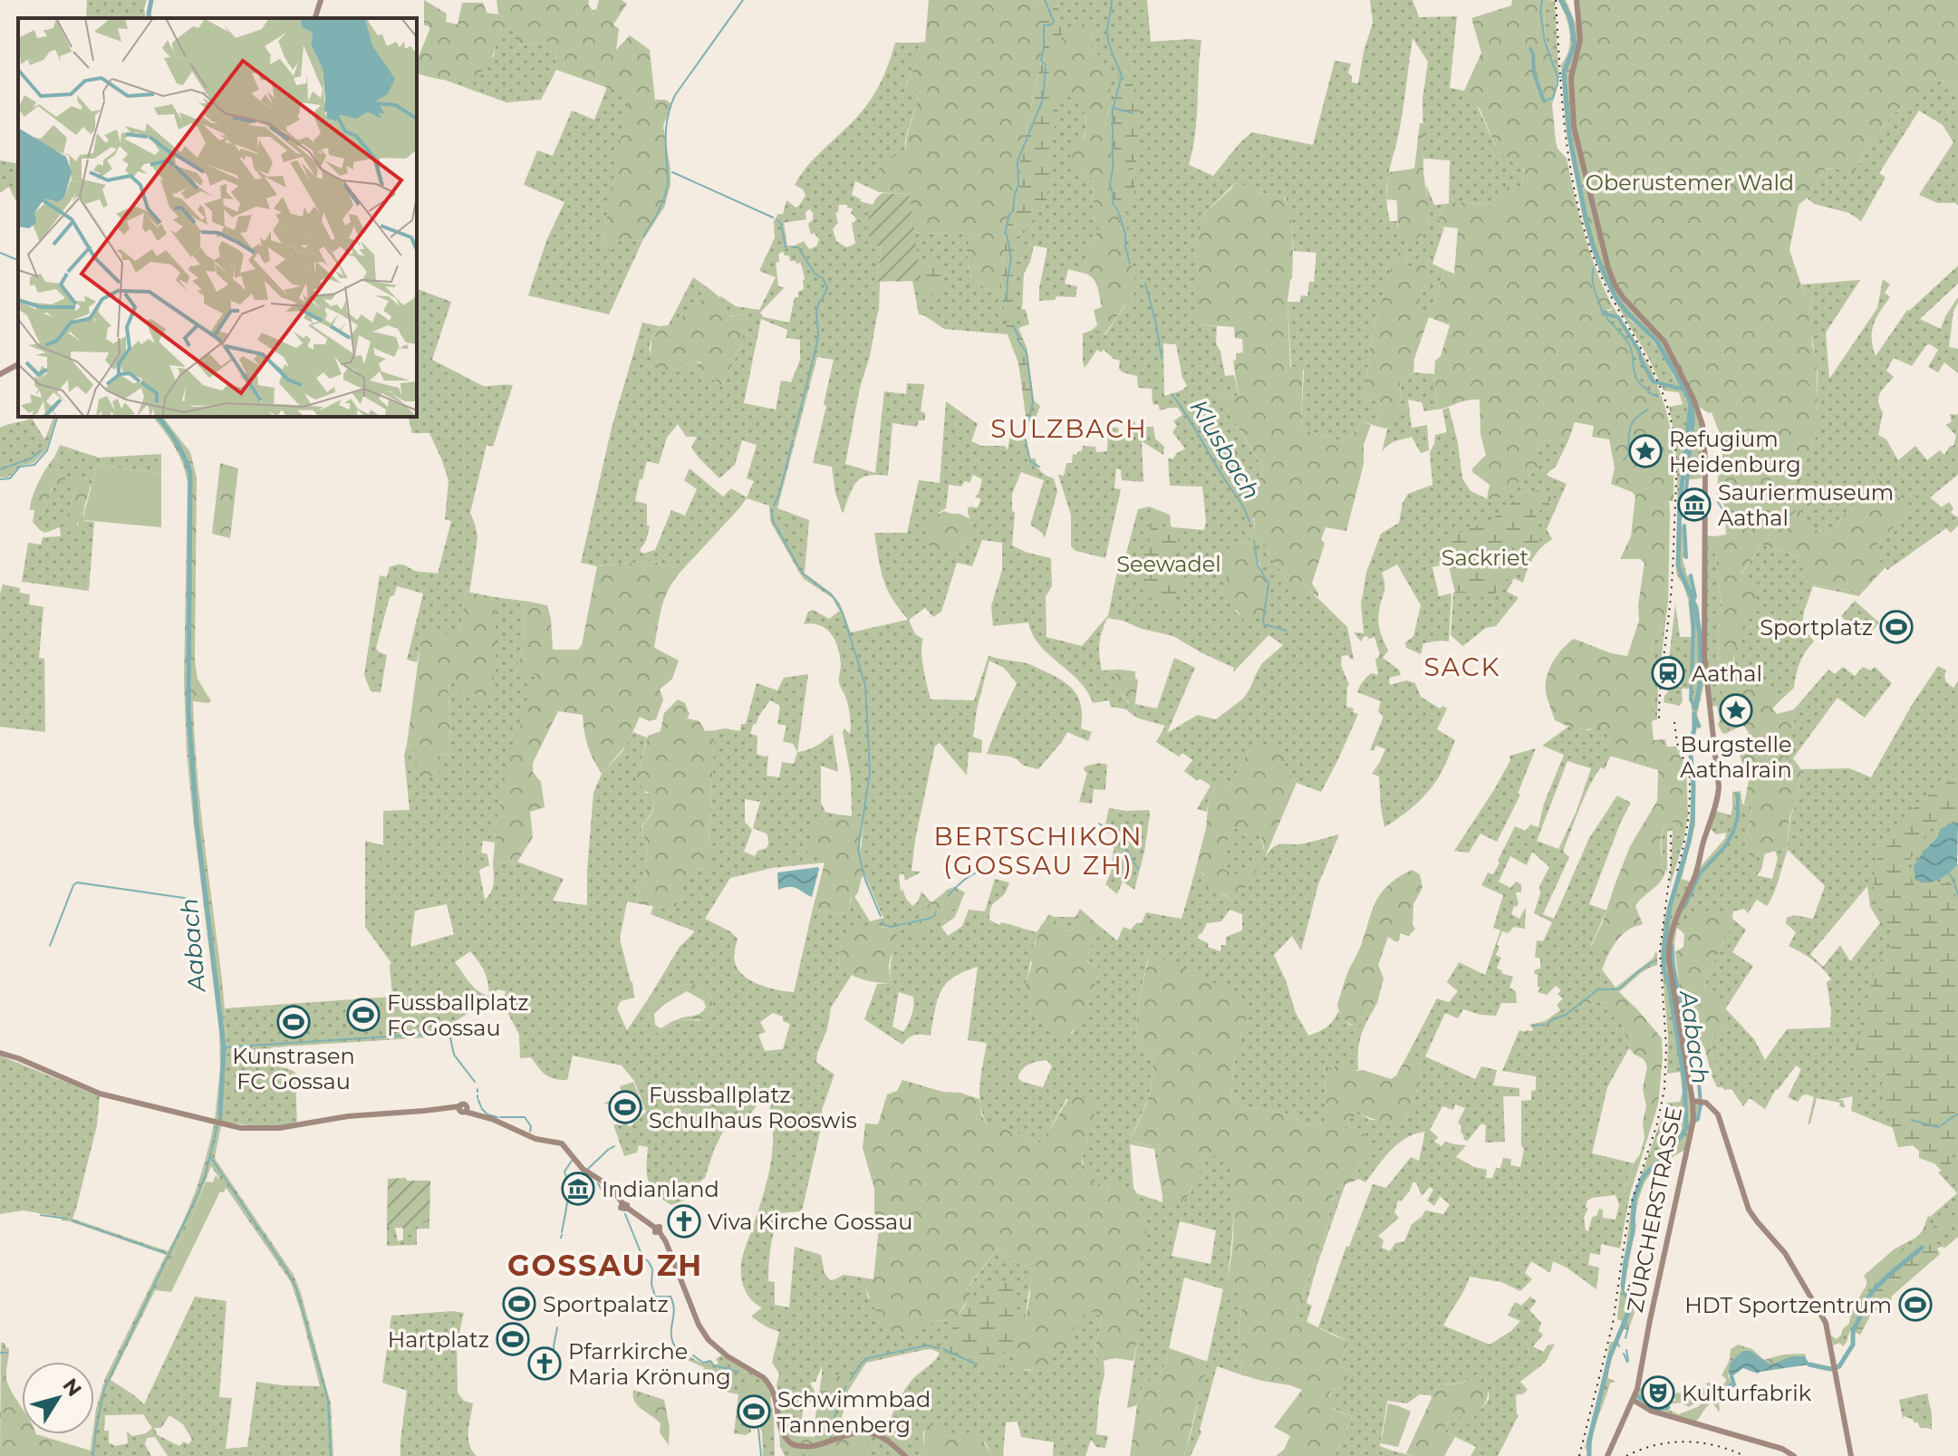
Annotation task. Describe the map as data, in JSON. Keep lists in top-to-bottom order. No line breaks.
{"streets":{"main road":["ZÜRCHERSTRASSE"]},"districts":["SULZBACH","SACK","BERTSCHIKON (GOSSAU ZH)","GOSSAU ZH"],"water":["Klusbach","Aabach"],"parks":["Oberustemer Wald","Sackriet","Seewadel"],"places":{"place":["Refugium Heidenburg","Burgstelle Aathalrain"],"museum":["Sauriermuseum Aathal","Indianland"],"sports":["Sportplatz","Fussballplatz FC Gossau","Kunstrasen FC Gossau","Fussballplatz Schulhaus Rooswis","Sportpalatz","HDT Sportzentrum","Hartplatz","Schwimmbad Tannenberg"],"station":["Aathal"],"church":["Viva Kirche Gossau","Pfarrkirche Maria Krönung"],"theatre":["Kulturfabrik"]},"north":"top right"}
